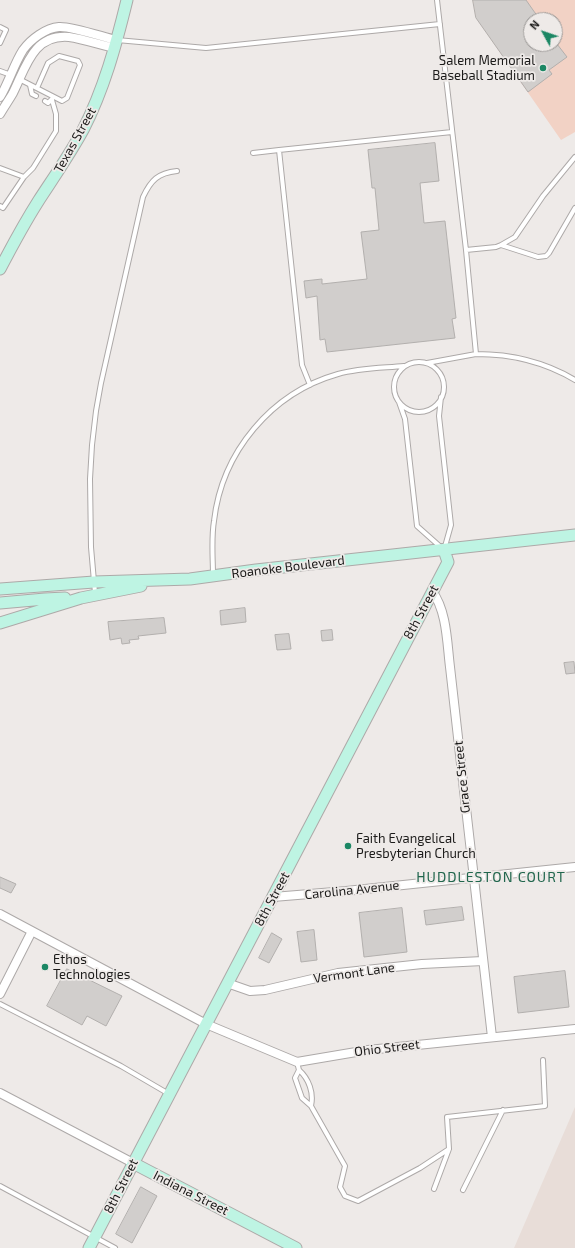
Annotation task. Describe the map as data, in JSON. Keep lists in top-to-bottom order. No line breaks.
{"streets":{"main road":["Texas Street","Roanoke Boulevard","8th Street","Indiana Street"],"street":["Grace Street","Carolina Avenue","Vermont Lane","Ohio Street"]},"crossings":[["Roanoke Boulevard","8th Street"],["8th Street","Grace Street"],["8th Street","Carolina Avenue"],["8th Street","Vermont Lane"],["8th Street","Indiana Street"],["Grace Street","Carolina Avenue"],["Grace Street","Vermont Lane"],["Grace Street","Ohio Street"]],"districts":["HUDDLESTON COURT"],"places":["Salem Memorial Baseball Stadium","Faith Evangelical Presbyterian Church","Ethos Technologies"],"north":"top left"}
